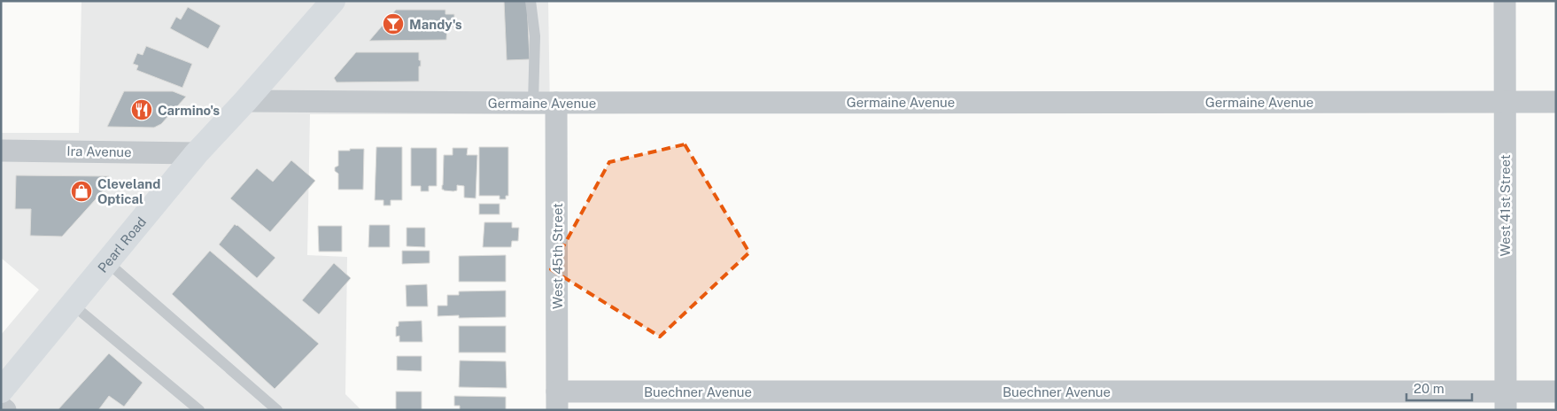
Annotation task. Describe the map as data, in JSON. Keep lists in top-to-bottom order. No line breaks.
{"streets":{"main road":["Pearl Road"],"street":["Germaine Avenue","Ira Avenue","West 41st Street","West 45th Street","Buechner Avenue"]},"crossings":[["Germaine Avenue","West 41st Street"],["Germaine Avenue","Pearl Road"],["Germaine Avenue","West 45th Street"],["Ira Avenue","Pearl Road"],["West 41st Street","Buechner Avenue"],["West 45th Street","Buechner Avenue"]],"places":{"bar":["Mandy's"],"restaurant":["Carmino's"],"shop":["Cleveland Optical"]},"scale_bar":"20 m"}
